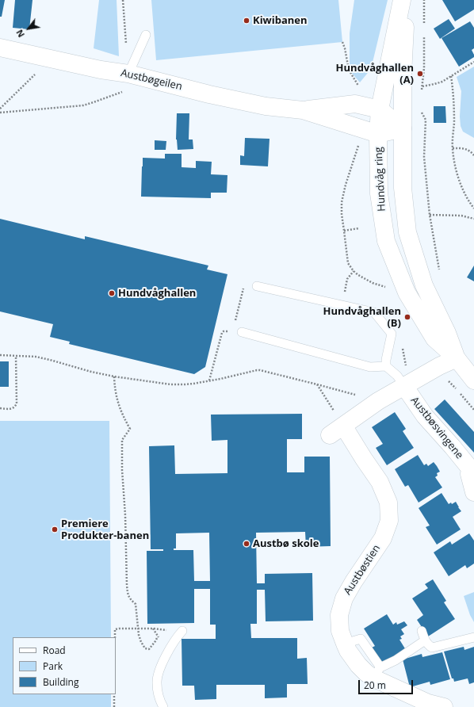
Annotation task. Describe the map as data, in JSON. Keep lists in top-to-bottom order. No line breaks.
{"streets":{"street":["Austbøgeilen","Hundvåg ring","Austbøsvingene","Austbøstien"]},"crossings":[["Austbøgeilen","Hundvåg ring"],["Hundvåg ring","Austbøsvingene"],["Austbøsvingene","Austbøstien"]],"places":["Kiwibanen","Hundvåghallen (A)","Hundvåghallen","Hundvåghallen (B)","Premiere Produkter-banen","Austbø skole"],"legend":["Road","Park","Building"],"scale_bar":"20 m","north":"bottom left"}
